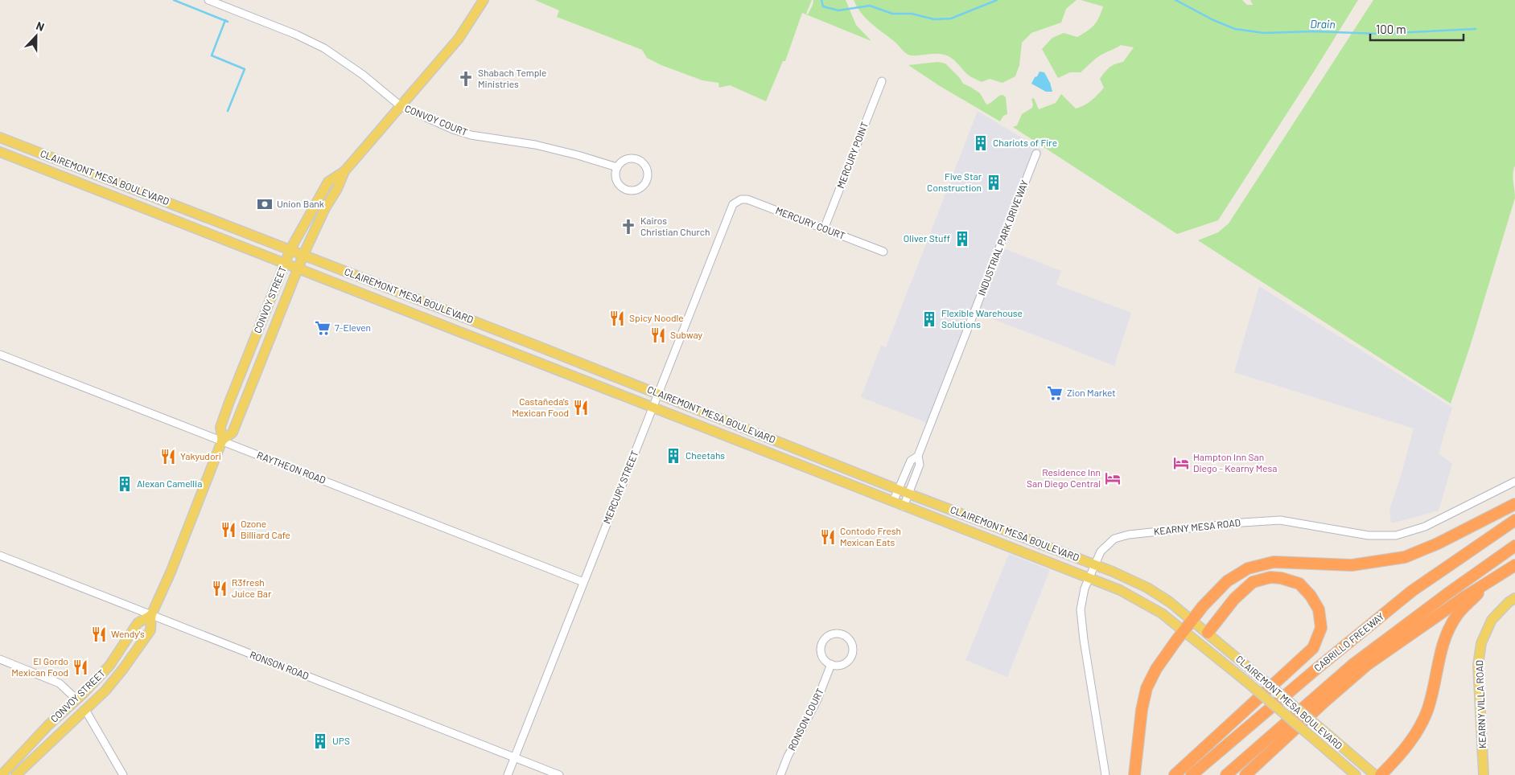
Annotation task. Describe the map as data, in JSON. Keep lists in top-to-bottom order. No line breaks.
{"streets":{"highway":["CABRILLO FREEWAY"],"main road":["CLAIREMONT MESA BOULEVARD","CONVOY STREET","KEARNY VILLA ROAD"],"street":["CONVOY COURT","MERCURY POINT","MERCURY COURT","INDUSTRIAL PARK DRIVEWAY","RAYTHEON ROAD","MERCURY STREET","KEARNY MESA ROAD","RONSON ROAD","RONSON COURT"]},"crossings":[["CONVOY COURT","CONVOY STREET"],["MERCURY POINT","MERCURY COURT"],["CLAIREMONT MESA BOULEVARD","INDUSTRIAL PARK DRIVEWAY"],["CLAIREMONT MESA BOULEVARD","CONVOY STREET"],["CLAIREMONT MESA BOULEVARD","MERCURY STREET"],["CLAIREMONT MESA BOULEVARD","KEARNY MESA ROAD"],["MERCURY COURT","MERCURY STREET"],["CONVOY STREET","RAYTHEON ROAD"],["CONVOY STREET","RONSON ROAD"],["RAYTHEON ROAD","MERCURY STREET"],["MERCURY STREET","RONSON ROAD"]],"water":["Drain"],"places":{"church":["Shabach Temple Ministries","Kairos Christian Church"],"building":["Chariots of Fire","Five Star Construction","Oliver Stuff","Flexible Warehouse Solutions","Cheetahs","Alexan Camellia","UPS"],"bank":["Union Bank"],"restaurant":["Spicy Noodle","Subway","Castañeda's Mexican Food","Yakyudori","Ozone Billiard Cafe","Contodo Fresh Mexican Eats","R3fresh Juice Bar","Wendy's","El Gordo Mexican Food"],"supermarket":["7-Eleven","Zion Market"],"hotel":["Hampton Inn San Diego - Kearny Mesa","Residence Inn San Diego Central"]},"scale_bar":"100 m","north":"top"}
